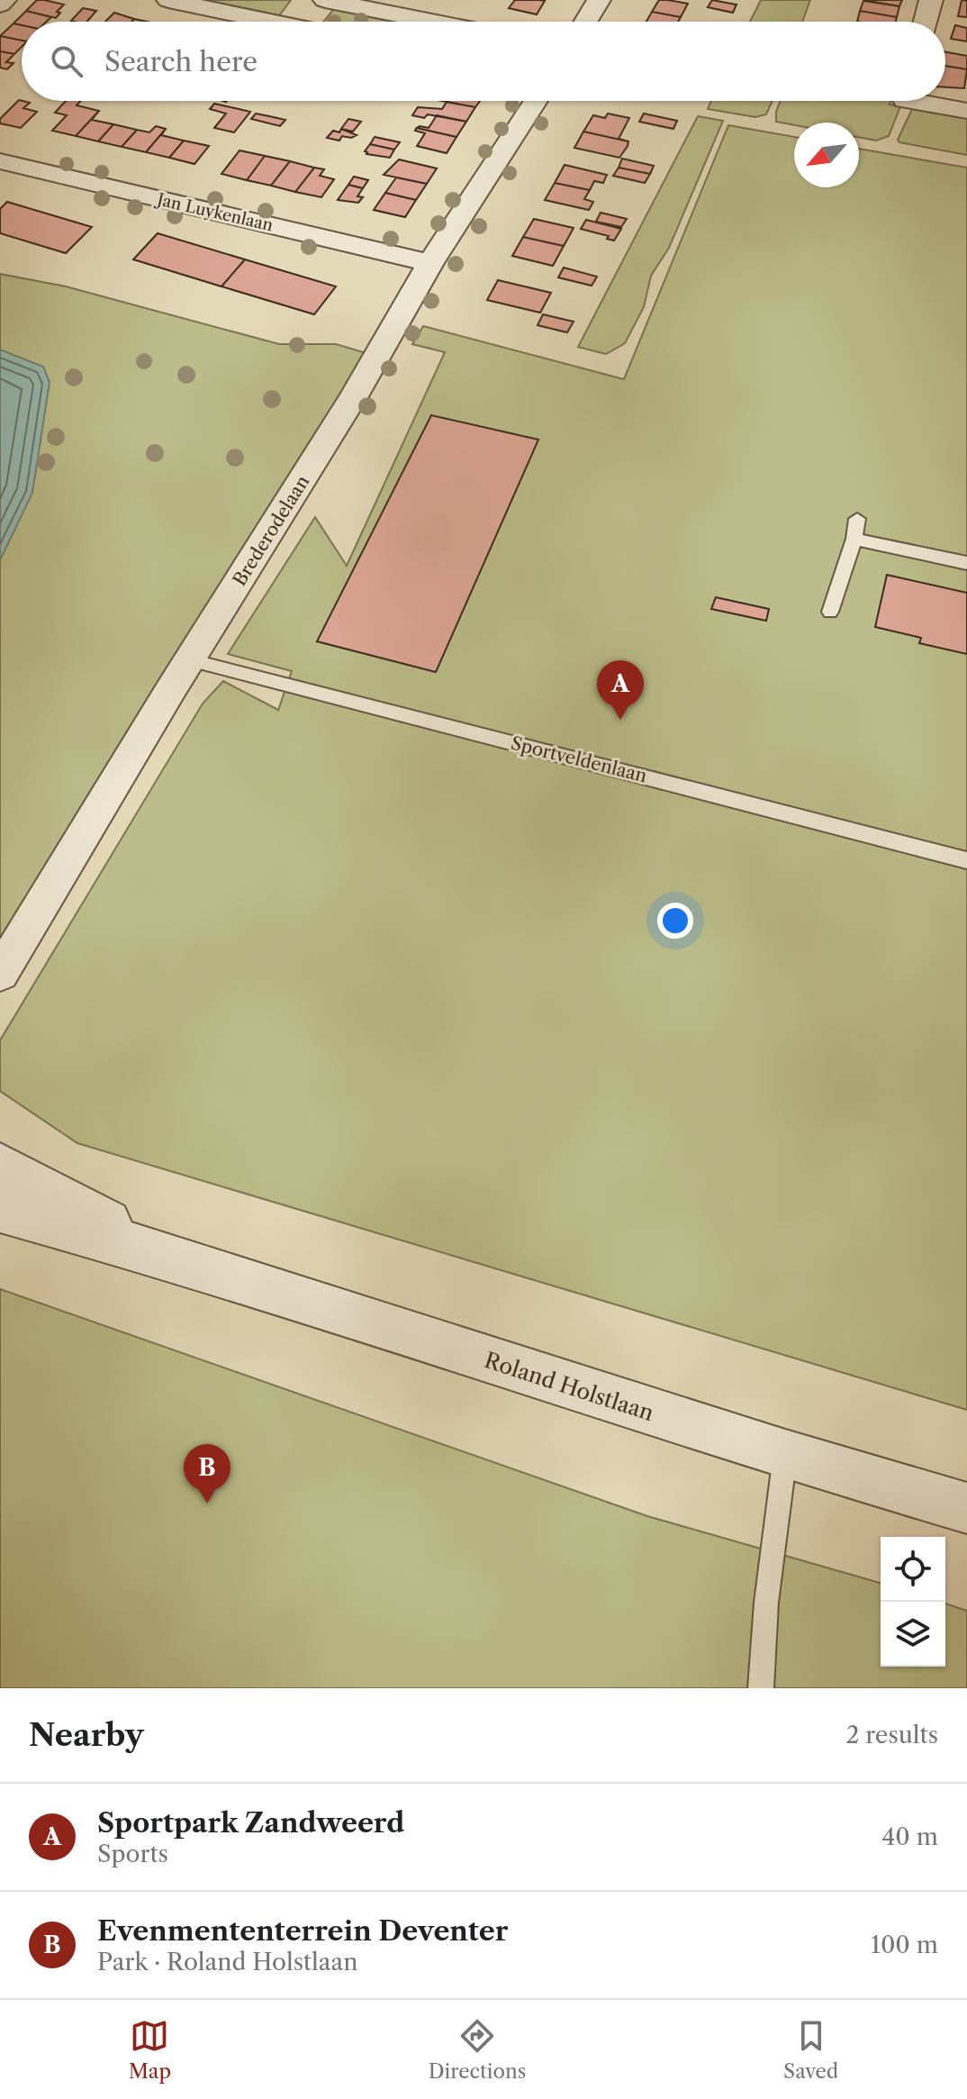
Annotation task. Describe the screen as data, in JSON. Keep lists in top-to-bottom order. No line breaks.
{"streets":{"street":["Jan Luykenlaan","Brederodelaan","Roland Holstlaan"],"lane":["Sportveldenlaan"]},"crossings":[["Jan Luykenlaan","Brederodelaan"],["Brederodelaan","Sportveldenlaan"]],"north":"bottom left","page":{"search":"Search here","pins":["A","B"],"heading":["Nearby","2 results"],"list":[{"mark":"A","name":"Sportpark Zandweerd","note":"Sports","value":"40 m"},{"mark":"B","name":"Evenmententerrein Deventer","note":"Park · Roland Holstlaan","value":"100 m"}],"nav":["Map","Directions","Saved"]}}
